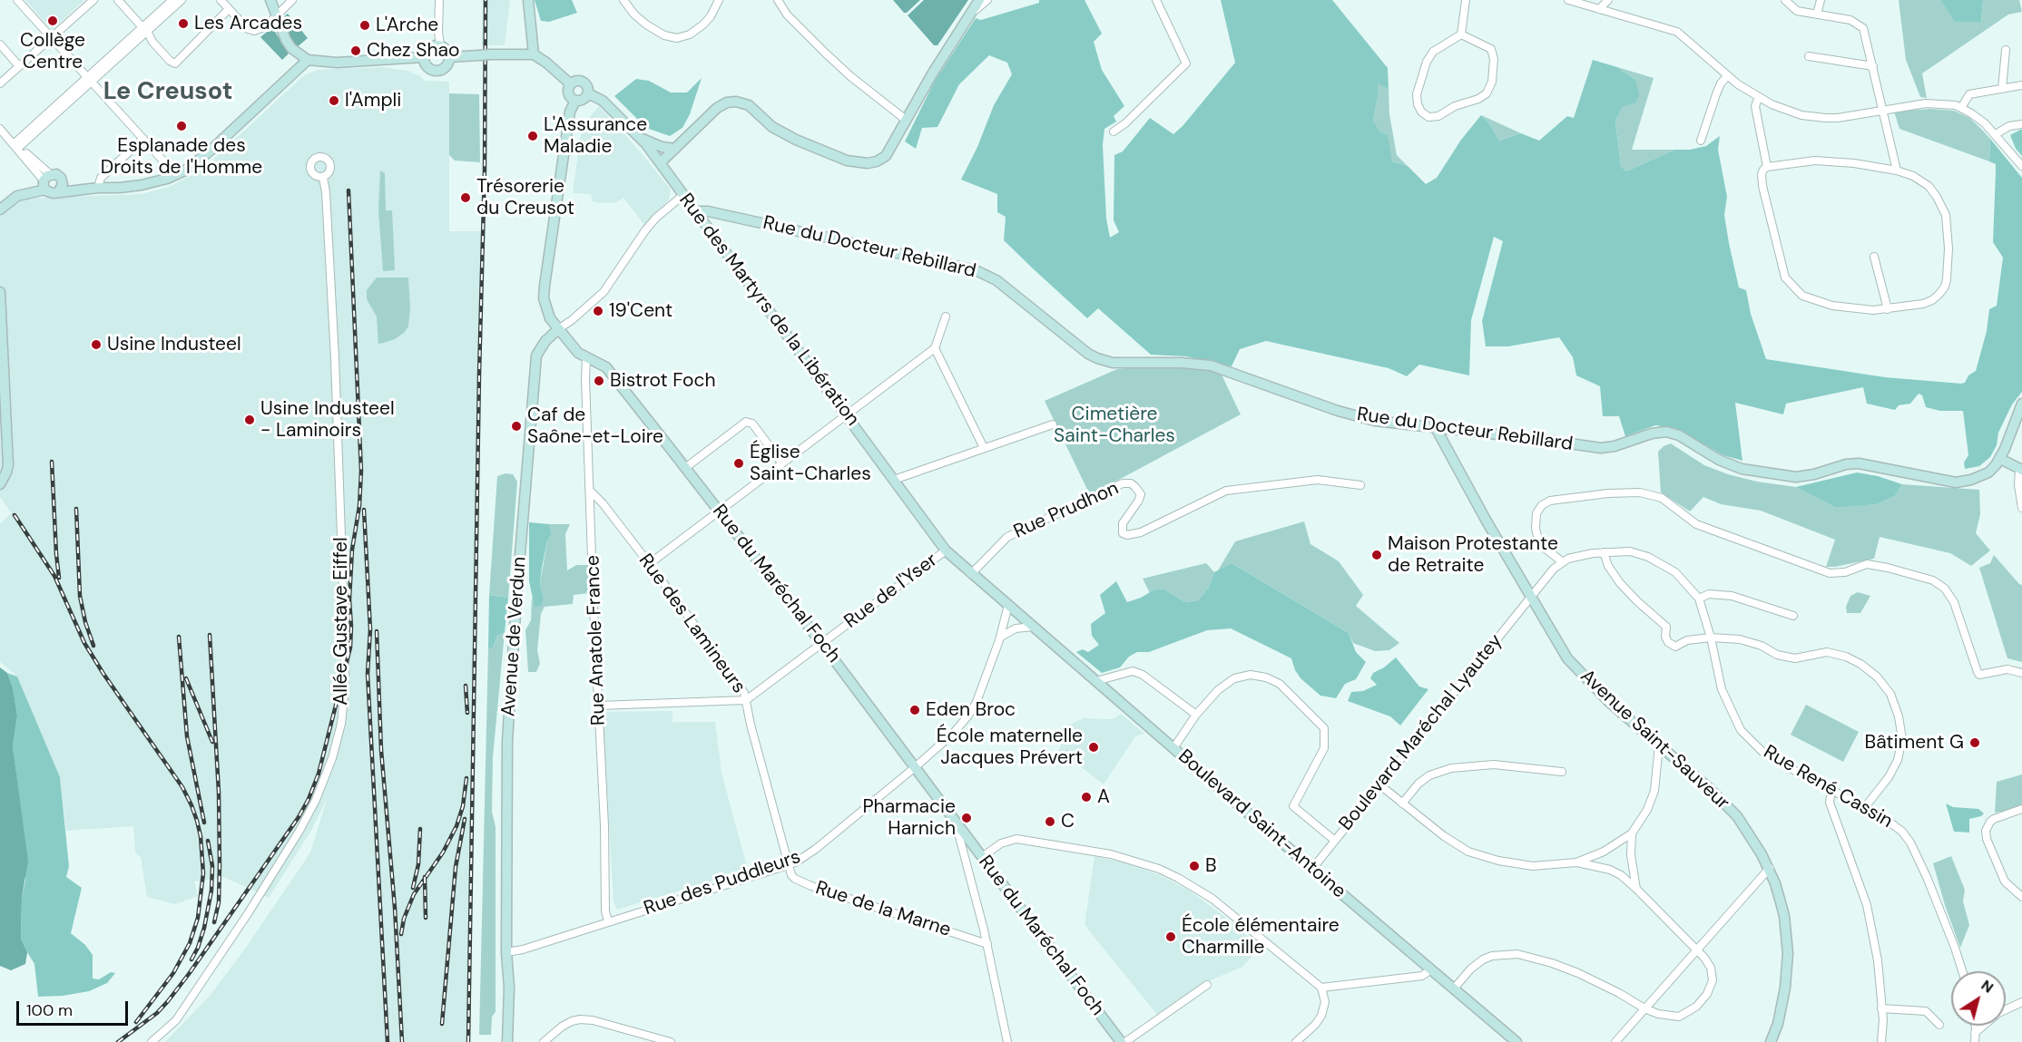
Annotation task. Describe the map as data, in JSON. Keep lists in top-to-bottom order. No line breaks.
{"streets":{"main road":["Rue du Docteur Rebillard","Rue des Martyrs de la Libération","Rue du Maréchal Foch","Avenue de Verdun","Avenue Saint-Sauveur","Boulevard Saint-Antoine"],"street":["Rue Prudhon","Rue de l'Yser","Allée Gustave Eiffel","Rue des Lamineurs","Rue Anatole France","Boulevard Maréchal Lyautey","Rue René Cassin","Rue des Puddleurs","Rue de la Marne"]},"crossings":[["Rue du Docteur Rebillard","Rue des Martyrs de la Libération"],["Rue du Docteur Rebillard","Avenue Saint-Sauveur"],["Rue des Martyrs de la Libération","Rue Prudhon"],["Rue des Martyrs de la Libération","Rue du Maréchal Foch"],["Rue des Martyrs de la Libération","Rue de l'Yser"],["Rue des Martyrs de la Libération","Boulevard Saint-Antoine"],["Rue du Maréchal Foch","Rue de l'Yser"],["Rue du Maréchal Foch","Avenue de Verdun"],["Rue du Maréchal Foch","Rue Anatole France"],["Rue du Maréchal Foch","Rue des Puddleurs"],["Rue de l'Yser","Rue des Lamineurs"],["Rue des Lamineurs","Rue Anatole France"],["Rue des Lamineurs","Rue des Puddleurs"],["Rue des Lamineurs","Rue de la Marne"],["Avenue de Verdun","Rue des Puddleurs"],["Rue Anatole France","Rue des Puddleurs"],["Boulevard Maréchal Lyautey","Avenue Saint-Sauveur"],["Boulevard Maréchal Lyautey","Rue René Cassin"],["Boulevard Maréchal Lyautey","Boulevard Saint-Antoine"],["Avenue Saint-Sauveur","Rue René Cassin"],["Rue des Puddleurs","Rue de la Marne"]],"districts":["Le Creusot"],"parks":["Cimetière Saint-Charles"],"places":["Collège Centre","Les Arcades","L'Arche","Chez Shao","l'Ampli","Esplanade des Droits de l'Homme","L'Assurance Maladie","Trésorerie du Creusot","19'Cent","Usine Industeel","Bistrot Foch","Usine Industeel - Laminoirs","Caf de Saône-et-Loire","Église Saint-Charles","Maison Protestante de Retraite","Eden Broc","Bâtiment G","École maternelle Jacques Prévert","A","Pharmacie Harnich","C","B","École élémentaire Charmille"],"scale_bar":"100 m","north":"top right"}
